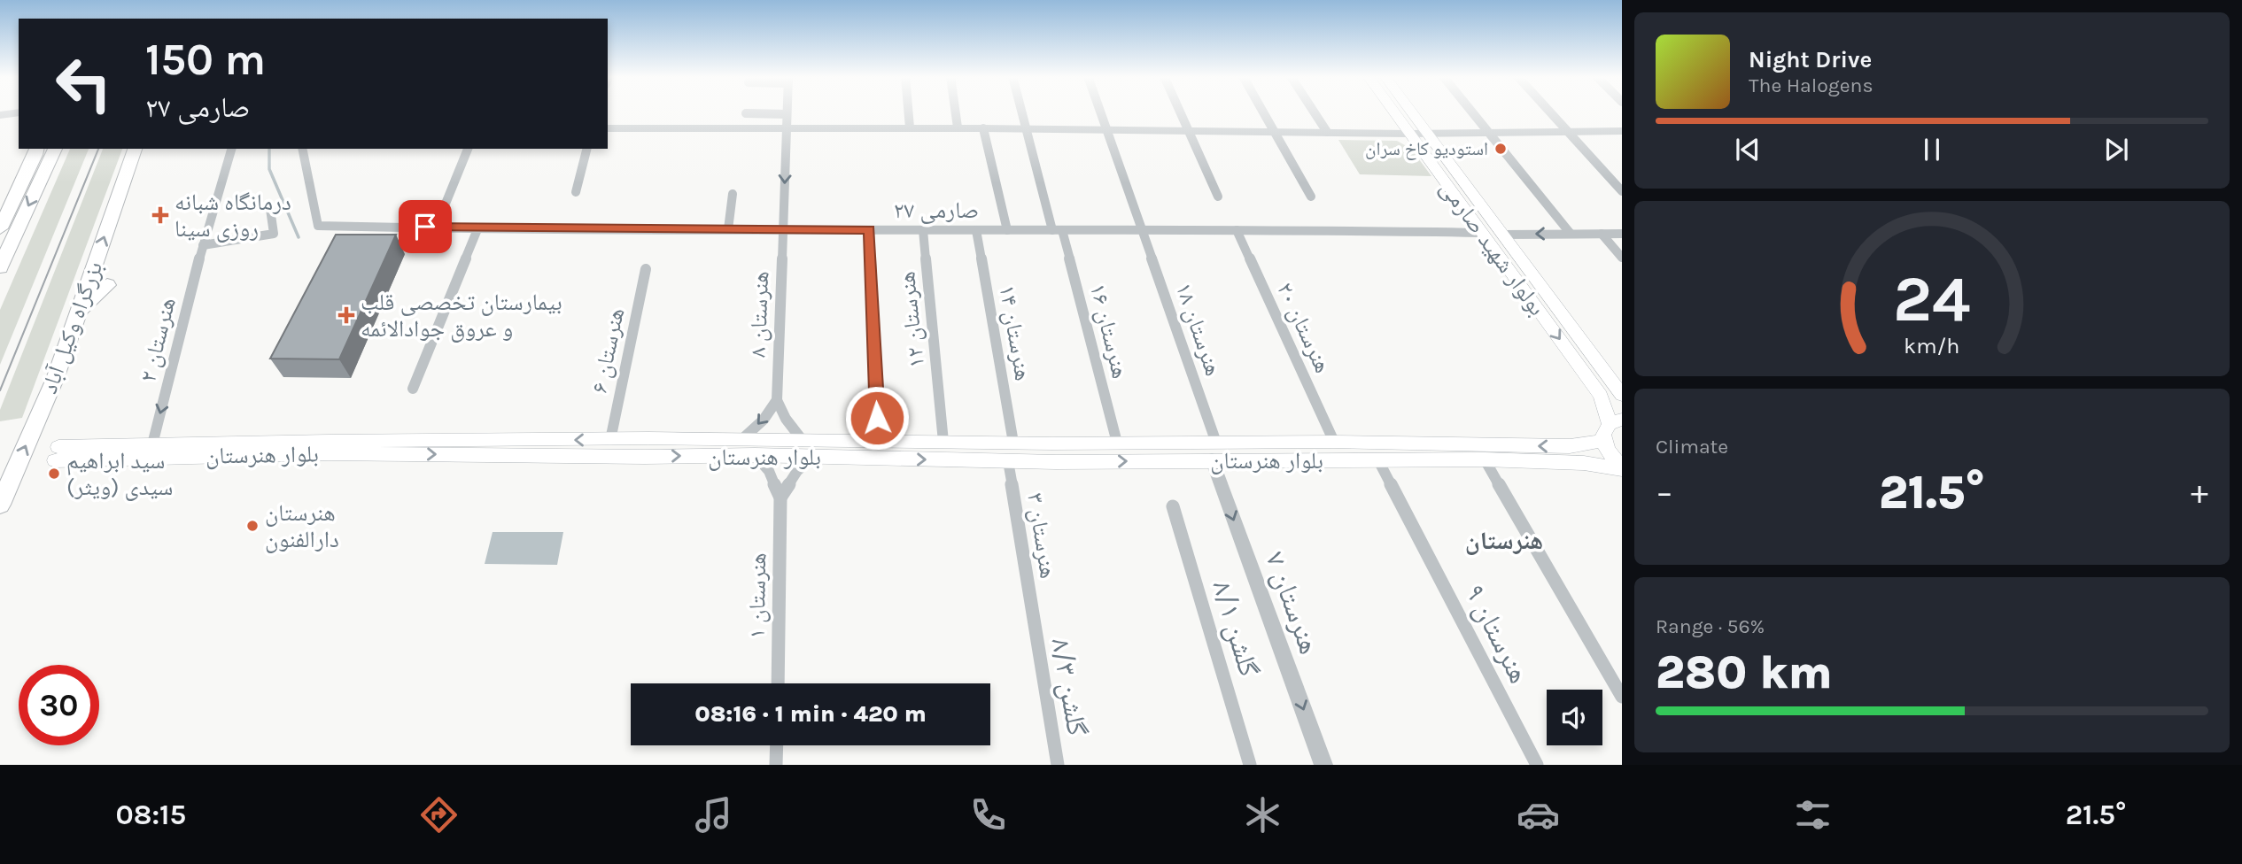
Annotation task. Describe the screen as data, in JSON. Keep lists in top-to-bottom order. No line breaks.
{"streets":{"highway":["بزرگراه وکیل آباد"],"main road":["بولوار شهید صارمی","بلوار هنرستان"],"street":["صارمی ۲۷","هنرستان ۸","هنرستان ۱۲","هنرستان ۲۰","هنرستان ۱۸","هنرستان ۱۶","هنرستان ۱۴","هنرستان ۲","هنرستان ۶","هنرستان ۳","هنرستان ۱","هنرستان ۷","گلشن ۸/۱","هنرستان ۹","گلشن ۸/۳"]},"crossings":[["صارمی ۲۷","بولوار شهید صارمی"],["صارمی ۲۷","هنرستان ۸"],["صارمی ۲۷","هنرستان ۱۲"],["صارمی ۲۷","هنرستان ۲۰"],["صارمی ۲۷","هنرستان ۱۸"],["صارمی ۲۷","هنرستان ۱۶"],["صارمی ۲۷","هنرستان ۱۴"],["هنرستان ۱۲","بلوار هنرستان"],["هنرستان ۲۰","بلوار هنرستان"],["هنرستان ۱۸","بلوار هنرستان"],["هنرستان ۱۶","بلوار هنرستان"],["هنرستان ۱۴","بلوار هنرستان"],["هنرستان ۲","بلوار هنرستان"],["هنرستان ۶","بلوار هنرستان"],["بلوار هنرستان","هنرستان ۳"],["بلوار هنرستان","هنرستان ۱"],["بلوار هنرستان","هنرستان ۷"],["بلوار هنرستان","هنرستان ۹"],["هنرستان ۳","گلشن ۸/۳"]],"one_way":["هنرستان ۲","هنرستان ۷"],"districts":["هنرستان"],"places":{"other":["استودیو کاخ سران","سید ابراهیم سیدی (ویثر)","هنرستان دارالفنون"],"health":["درمانگاه شبانه روزی سینا","بیمارستان تخصصی قلب و عروق جوادالائمه"]},"page":{"turn":["150 m","صارمی ۲۷"],"song":["Night Drive","The Halogens"],"tile":["Climate",["Range · 56%","280 km"]],"heat":["−","21.5°","+"],"limit":"30","trip":"08:16 · 1 min · 420 m","tabs":["08:15","21.5°"],"gauge":["24","km/h"]}}
